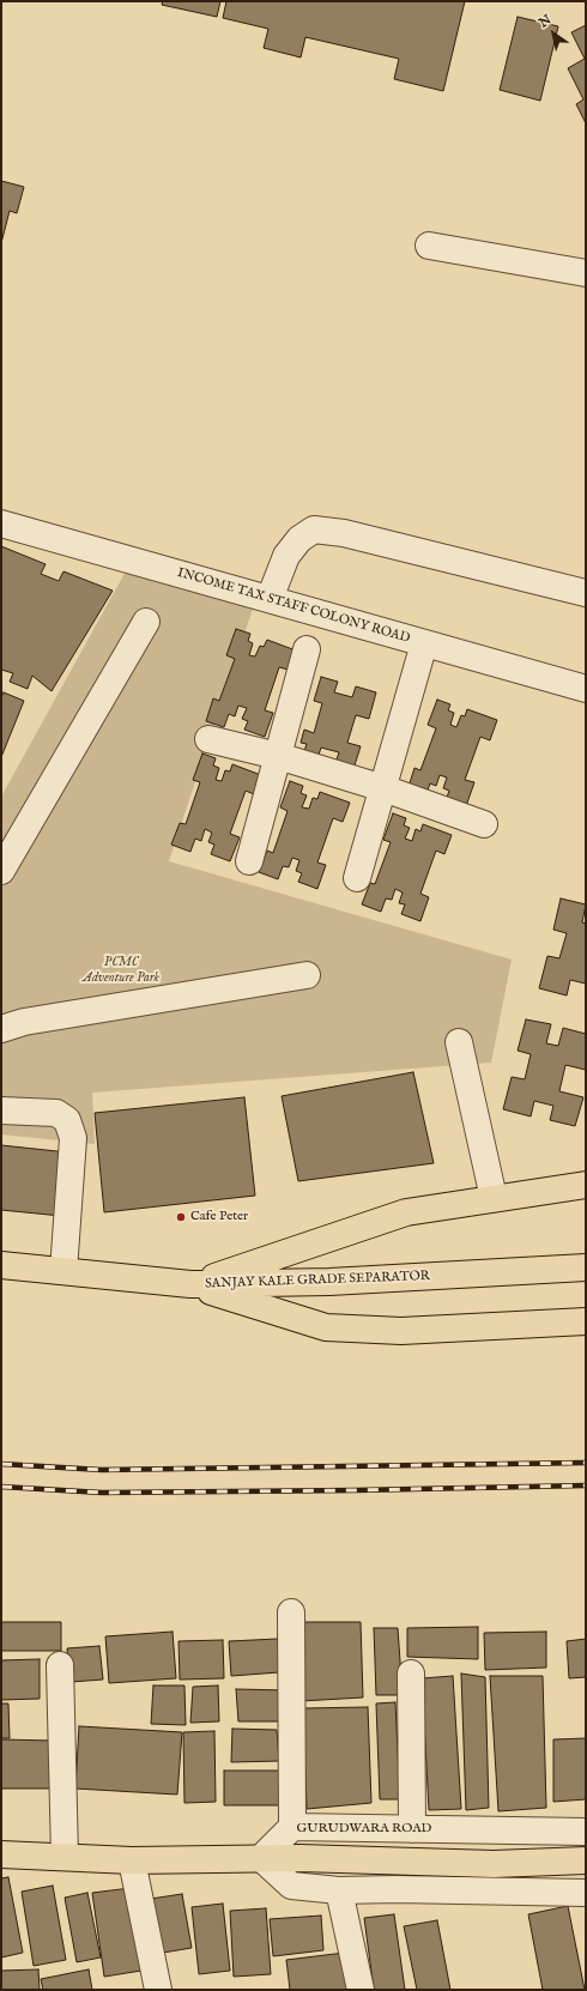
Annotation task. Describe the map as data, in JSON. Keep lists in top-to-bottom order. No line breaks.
{"streets":{"main road":["SANJAY KALE GRADE SEPARATOR"],"street":["INCOME TAX STAFF COLONY ROAD","GURUDWARA ROAD"]},"parks":["PCMC Adventure Park"],"places":["Cafe Peter"],"north":"top left"}
